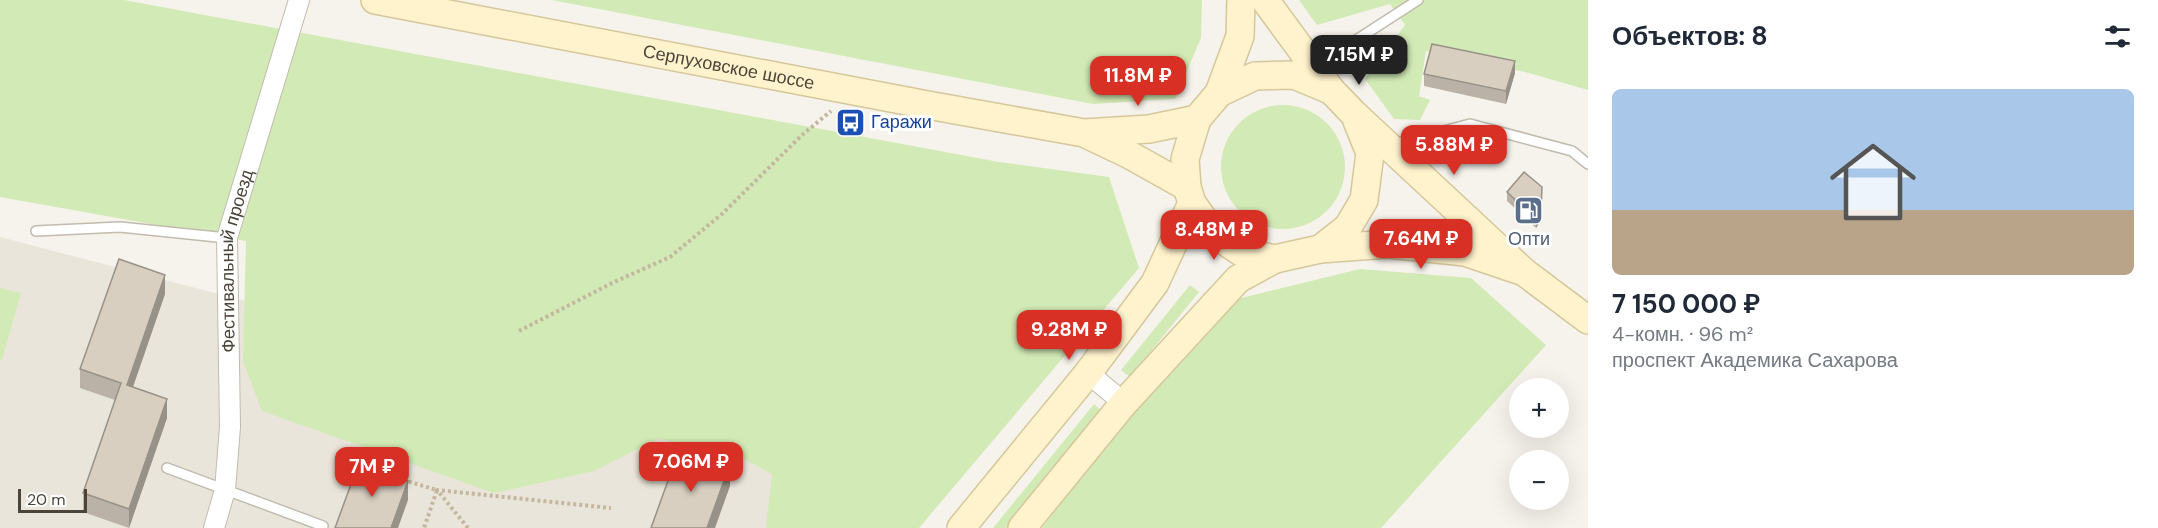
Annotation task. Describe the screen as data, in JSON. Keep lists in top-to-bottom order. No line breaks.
{"streets":{"main road":["Серпуховское шоссе"],"street":["Фестивальный проезд"]},"places":{"bus stop":["Гаражи"],"fuel station":["Опти"]},"scale_bar":"20 m","page":{"heading":"Объектов: 8","price":["7.15M ₽","11.8M ₽","5.88M ₽","8.48M ₽","7.64M ₽","9.28M ₽","7.06M ₽","7M ₽"],"list":[{"name":"7 150 000 ₽","note":"4-комн. · 96 m² · проспект Академика Сахарова"}],"map_buttons":["+","−"],"scale":"20 m"}}
